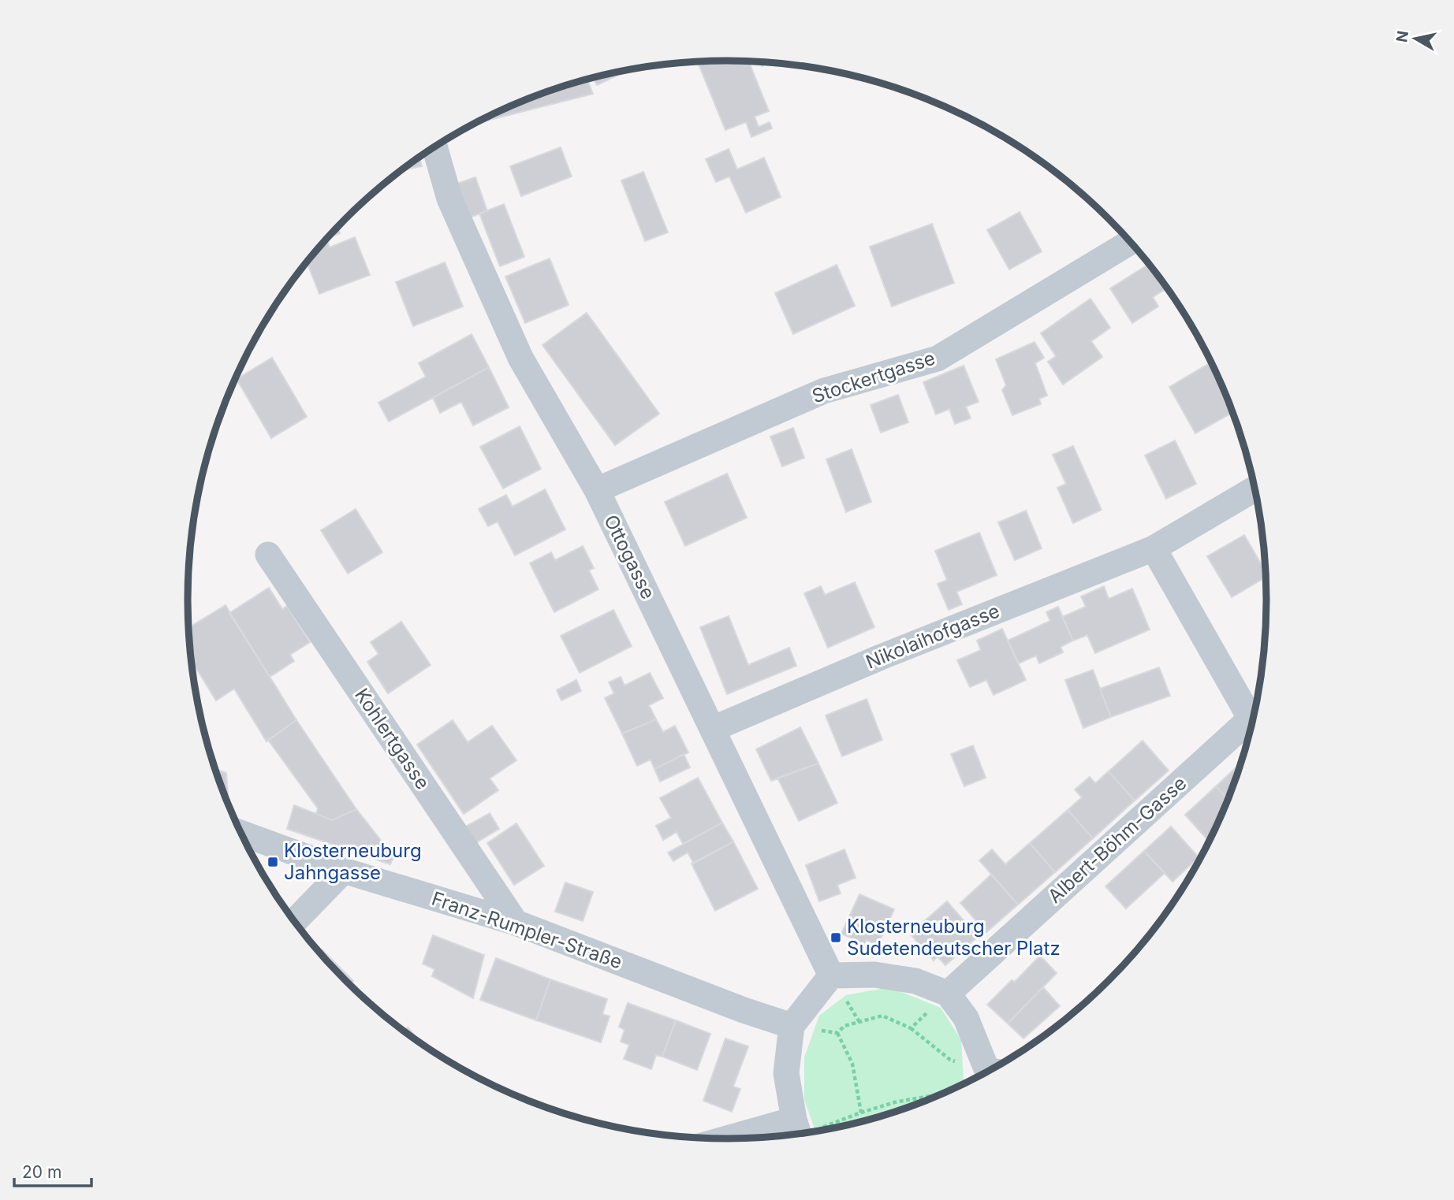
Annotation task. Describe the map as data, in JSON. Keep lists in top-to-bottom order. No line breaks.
{"streets":{"street":["Stockertgasse","Ottogasse","Nikolaihofgasse","Kohlertgasse","Albert-Böhm-Gasse","Franz-Rumpler-Straße"]},"crossings":[["Stockertgasse","Ottogasse"],["Ottogasse","Nikolaihofgasse"],["Kohlertgasse","Franz-Rumpler-Straße"]],"places":{"transit":["Klosterneuburg Jahngasse","Klosterneuburg Sudetendeutscher Platz"]},"scale_bar":"20 m","north":"left"}
